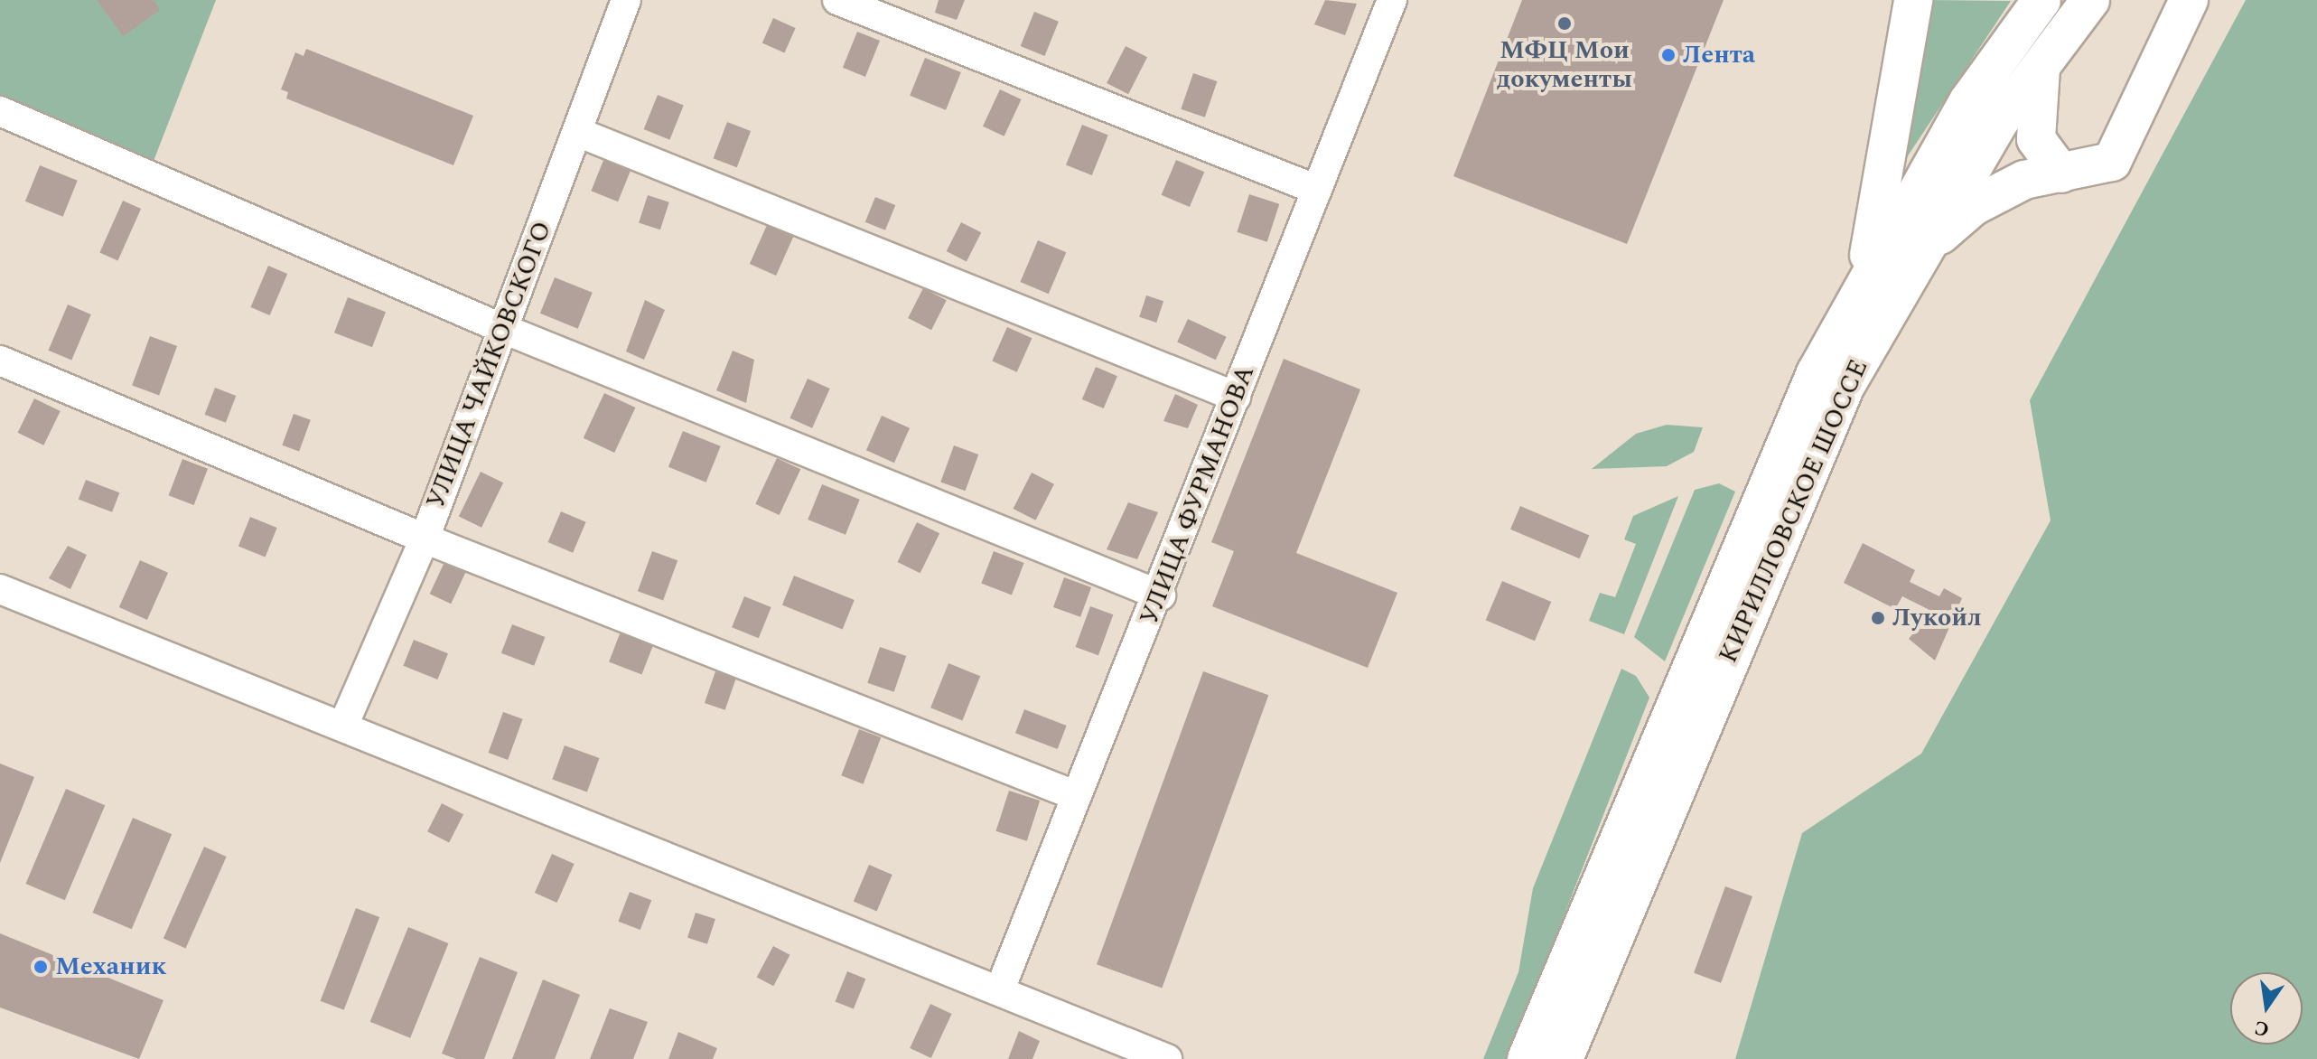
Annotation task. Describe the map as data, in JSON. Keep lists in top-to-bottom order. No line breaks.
{"streets":{"main road":["КИРИЛЛОВСКОЕ ШОССЕ"],"street":["УЛИЦА ЧАЙКОВСКОГО","УЛИЦА ФУРМАНОВА"]},"places":["МФЦ Мои документы","Лента","Лукойл","Механик"],"north":"bottom"}
